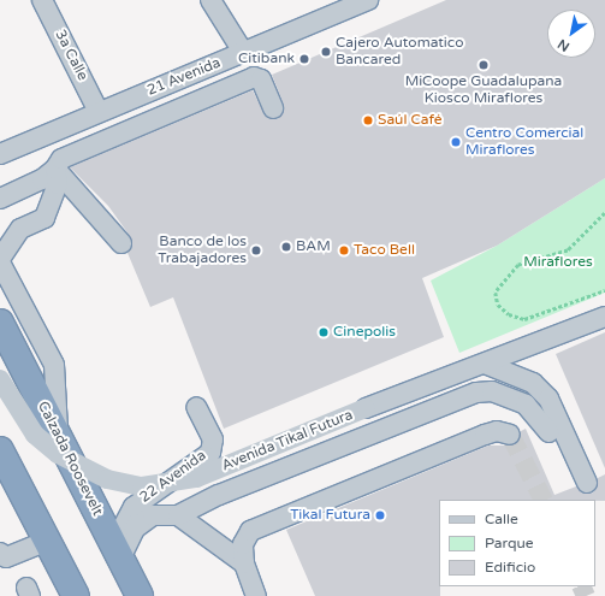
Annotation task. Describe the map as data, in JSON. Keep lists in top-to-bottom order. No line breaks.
{"streets":{"highway":["Calzada Roosevelt"],"street":["3a Calle","21 Avenida","Avenida Tikal Futura","22 Avenida"]},"crossings":[["3a Calle","21 Avenida"],["Calzada Roosevelt","22 Avenida"]],"parks":["Miraflores"],"places":["Cajero Automatico Bancared","Citibank","MiCoope Guadalupana Kiosco Miraflores","Saúl Café","Centro Comercial Miraflores","BAM","Banco de los Trabajadores","Taco Bell","Cinepolis","Tikal Futura"],"legend":["Calle","Parque","Edificio"],"north":"bottom left"}
